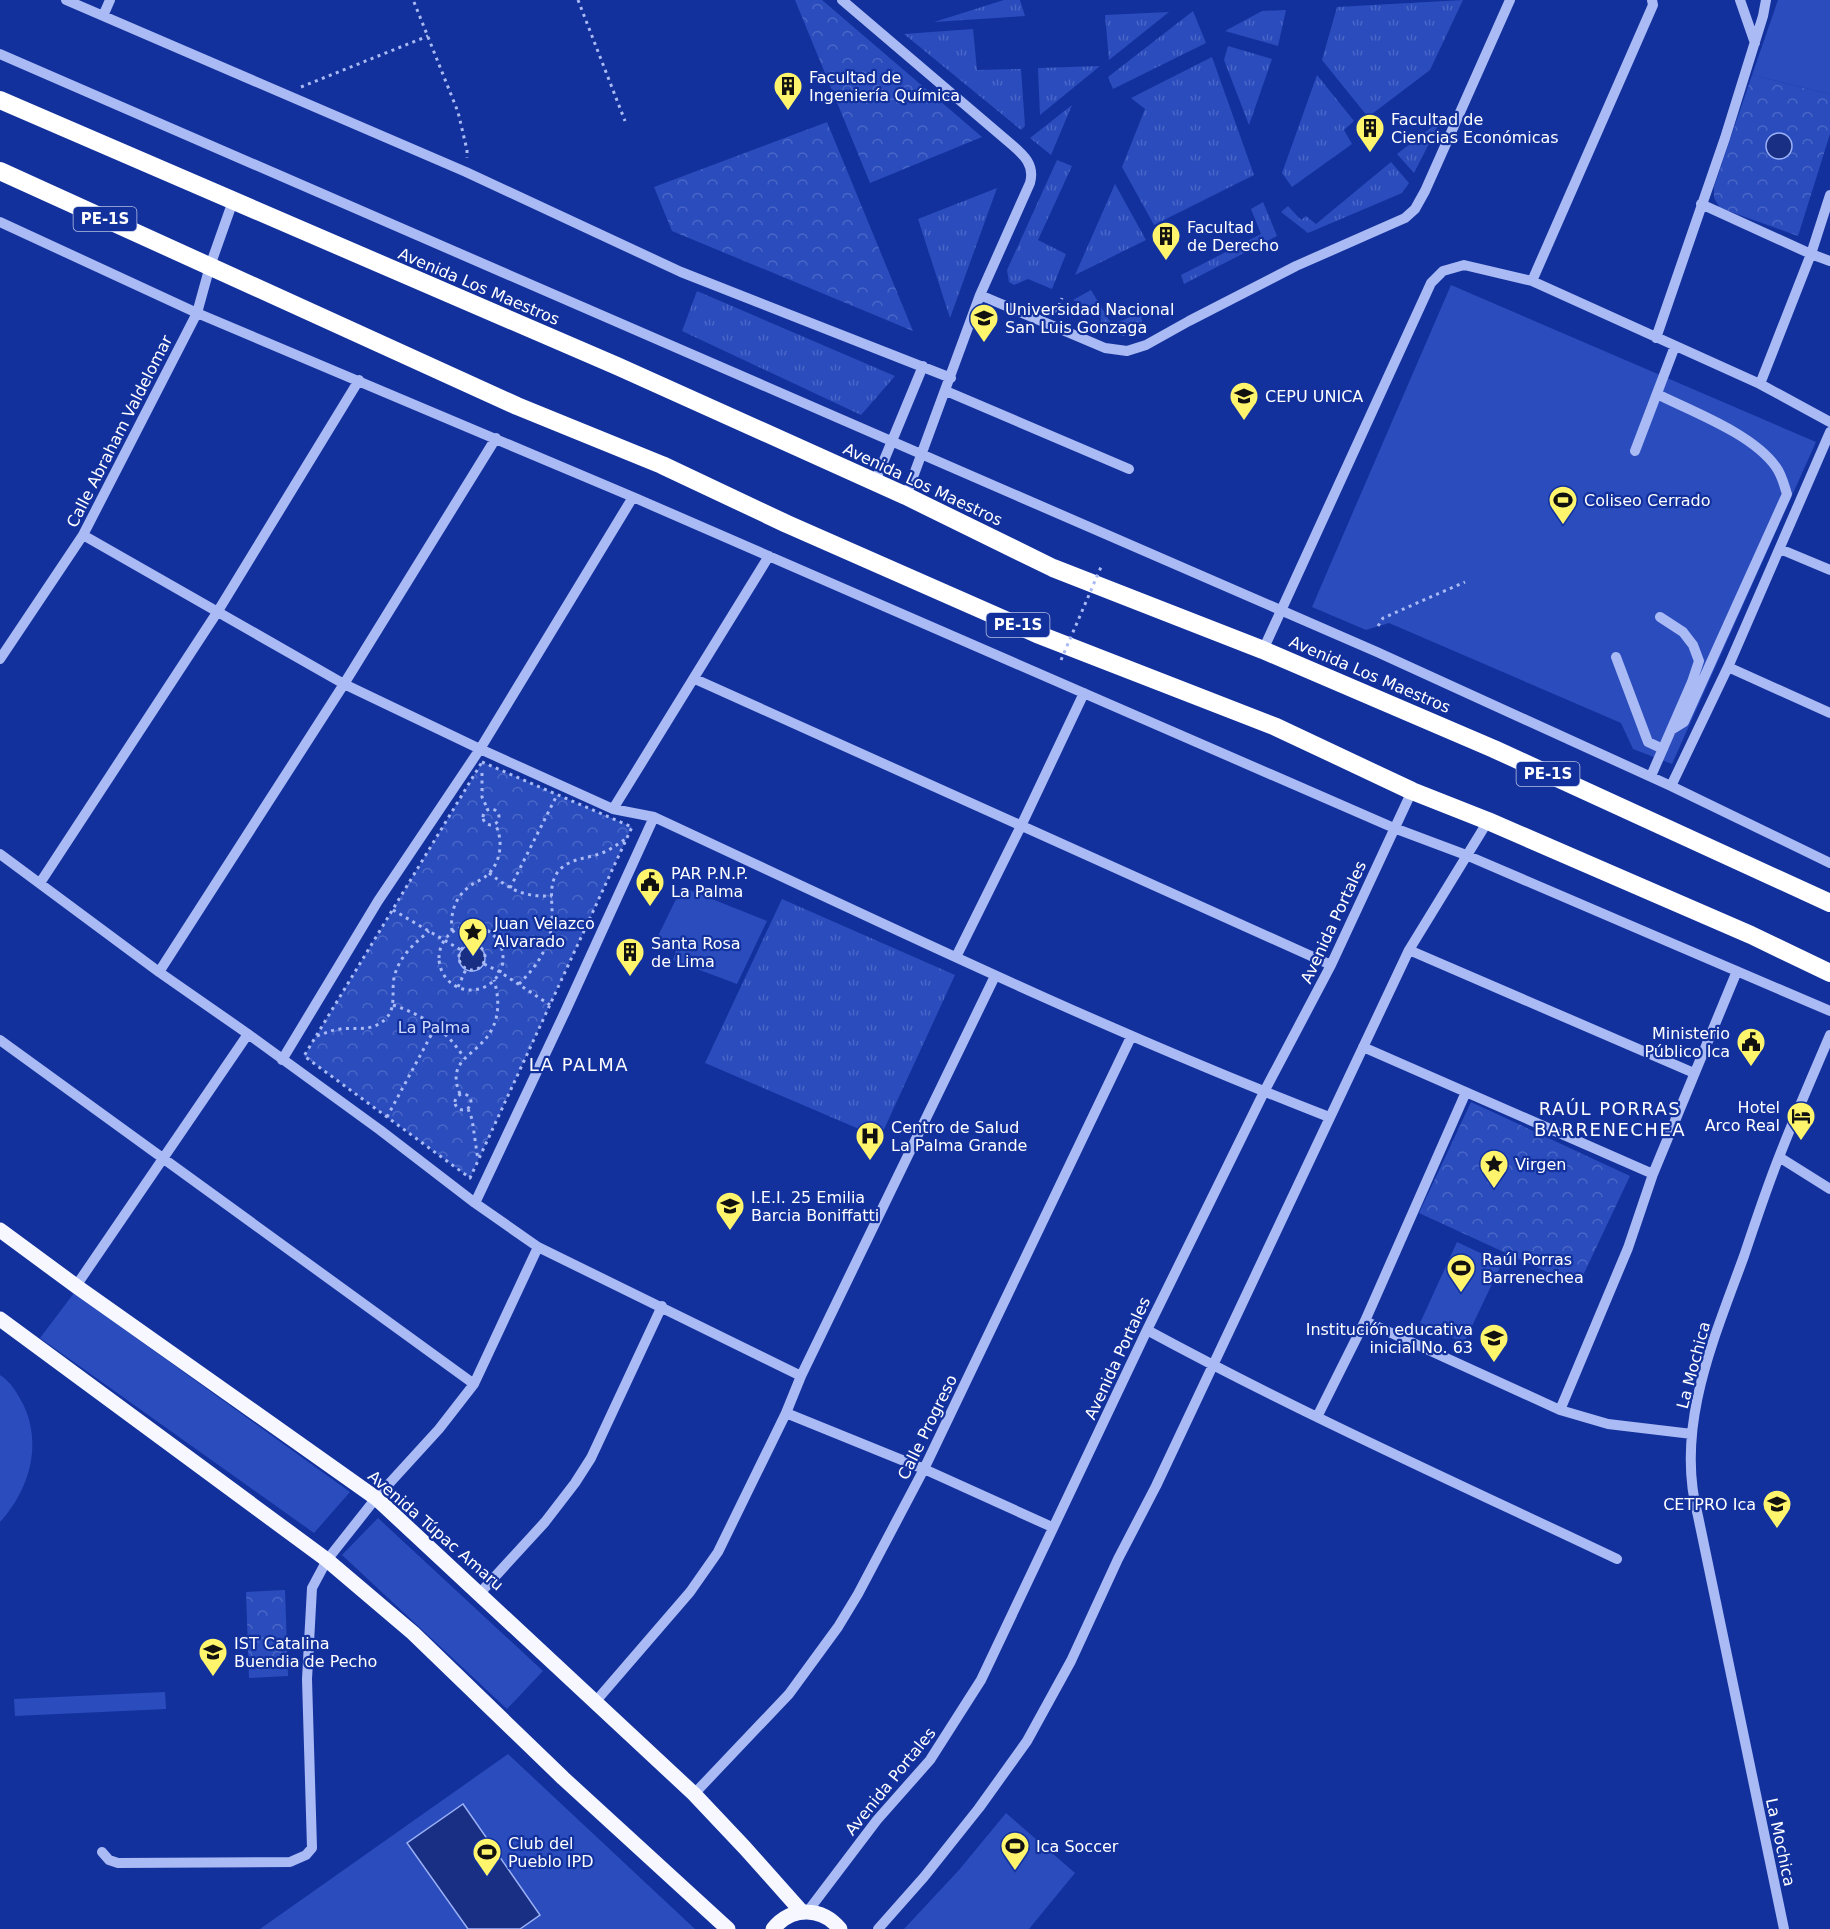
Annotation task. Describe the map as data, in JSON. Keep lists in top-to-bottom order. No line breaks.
{"streets":{"highway":["PE-1S","Avenida Los Maestros"],"main road":["Avenida Túpac Amaru"],"street":["Calle Abraham Valdelomar","Avenida Portales","La Mochica","Calle Progreso"]},"crossings":[["PE-1S","Calle Abraham Valdelomar"],["PE-1S","Avenida Portales"],["Avenida Los Maestros","Calle Abraham Valdelomar"],["Avenida Portales","Avenida Túpac Amaru"],["Calle Progreso","Avenida Túpac Amaru"]],"districts":["LA PALMA","RAÚL PORRAS BARRENECHEA"],"parks":["La Palma"],"places":{"building":["Facultad de Ingeniería Química","Facultad de Ciencias Económicas","Facultad de Derecho","Santa Rosa de Lima"],"school or university":["Universidad Nacional San Luis Gonzaga","CEPU UNICA","I.E.I. 25 Emilia Barcia Boniffatti","Institución educativa inicial No. 63","CETPRO Ica","IST Catalina Buendia de Pecho"],"sports":["Coliseo Cerrado","Raúl Porras Barrenechea","Ica Soccer","Club del Pueblo IPD"],"public building":["PAR P.N.P. La Palma","Ministerio Público Ica"],"place":["Juan Velazco Alvarado","Virgen"],"hotel":["Hotel Arco Real"],"hospital":["Centro de Salud La Palma Grande"]}}
